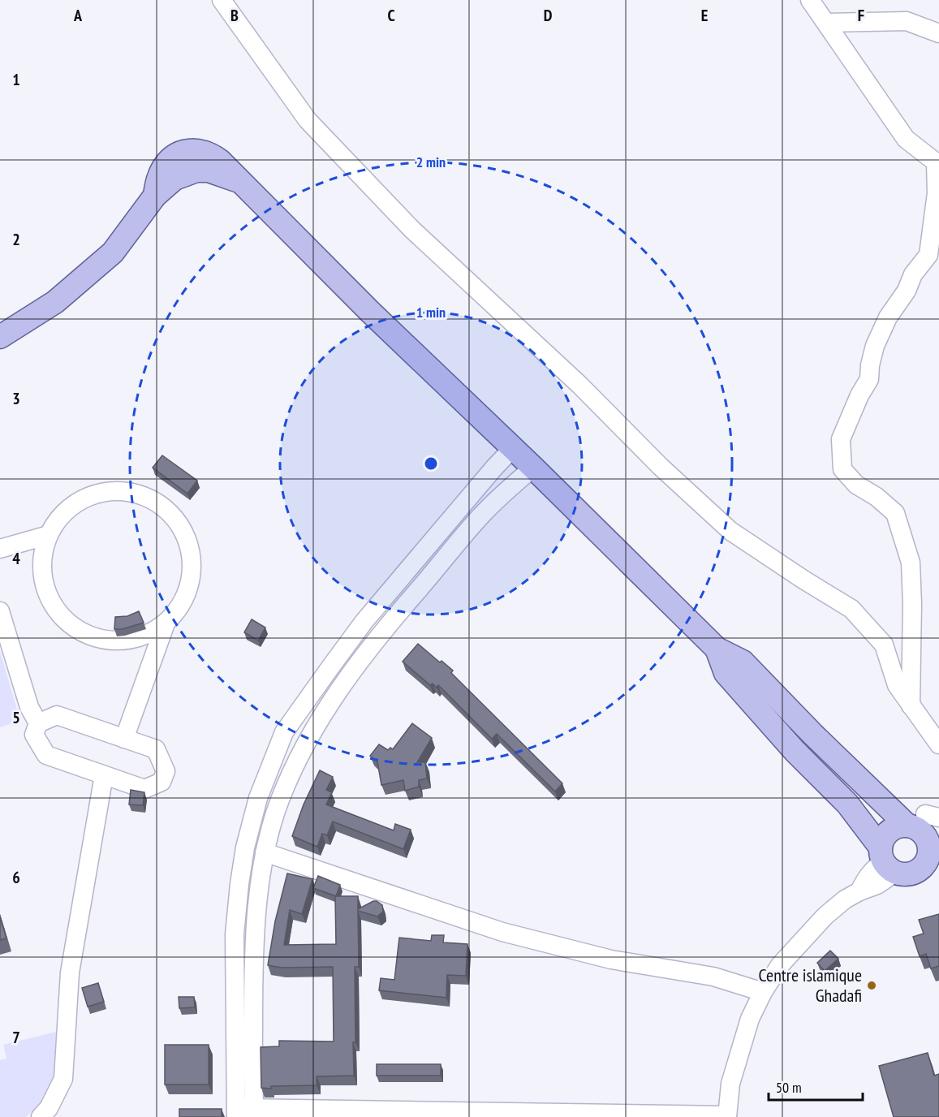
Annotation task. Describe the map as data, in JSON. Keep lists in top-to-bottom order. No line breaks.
{"places":["Centre islamique Ghadafi"],"scale_bar":"50 m","grid":{"columns":["A","B","C","D","E","F"],"rows":["1","2","3","4","5","6","7"]},"rings":["2 min","1 min"]}
